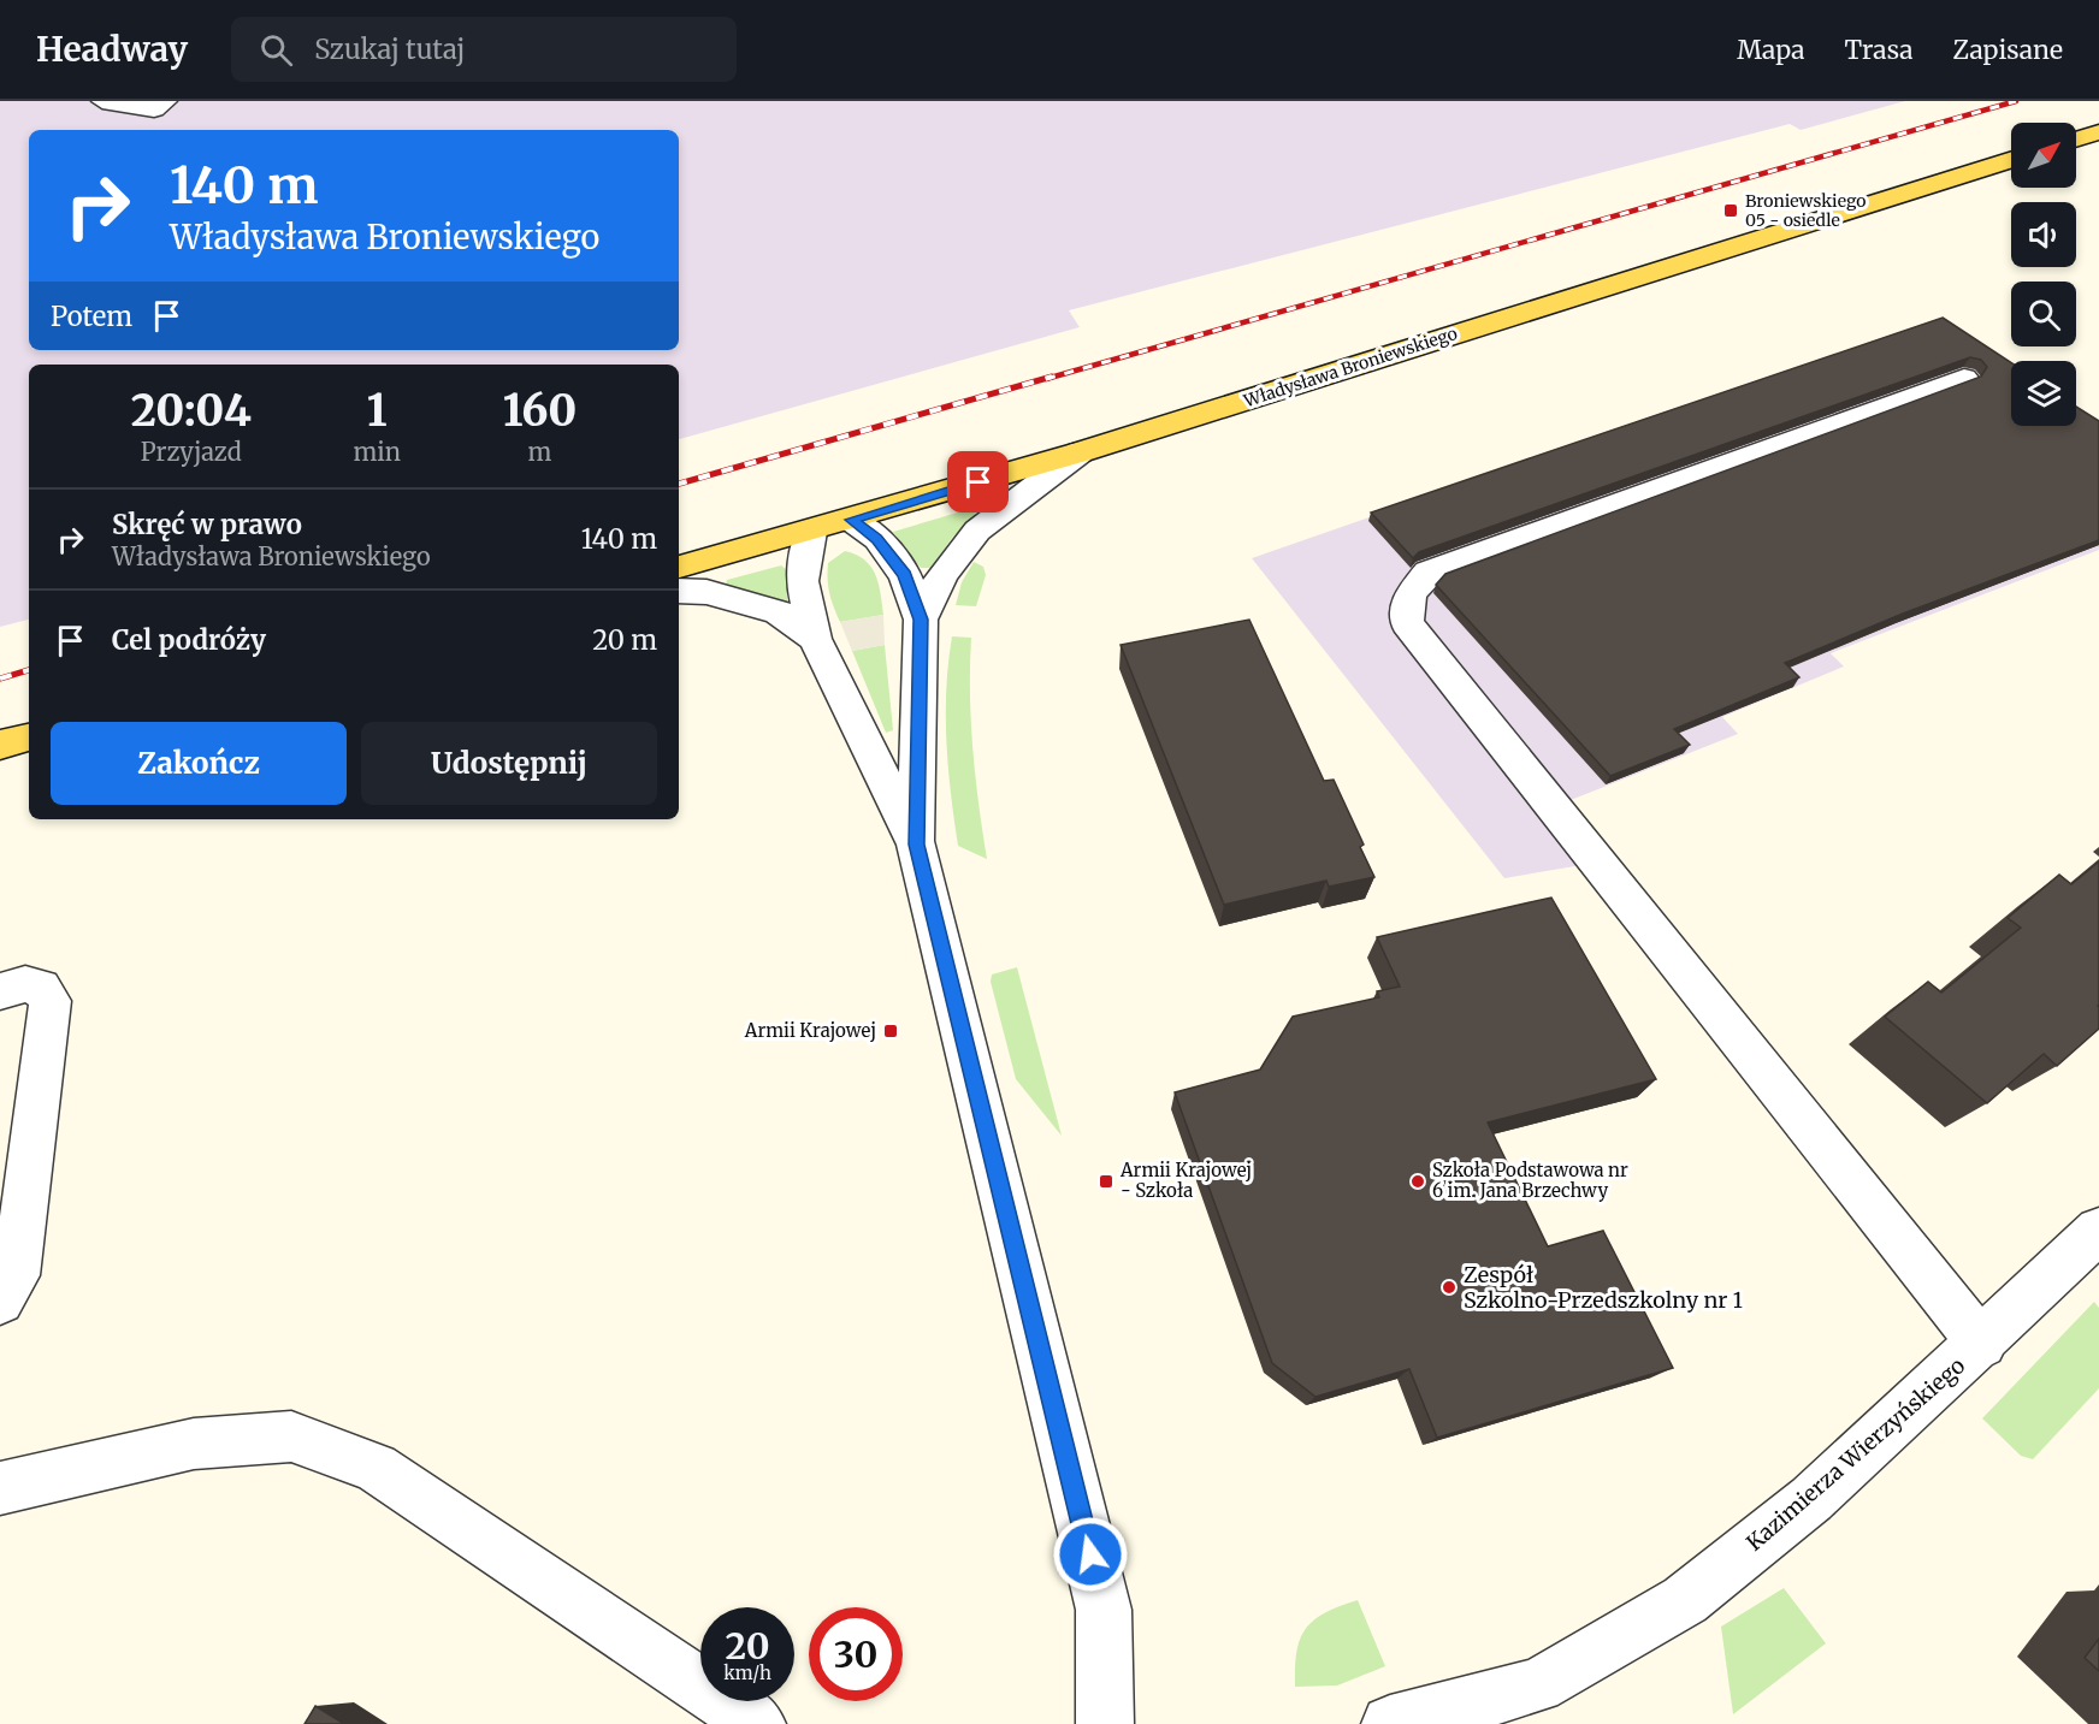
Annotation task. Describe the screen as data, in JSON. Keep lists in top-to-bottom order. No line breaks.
{"streets":{"main road":["Władysława Broniewskiego"],"street":["Kazimierza Wierzyńskiego"]},"places":{"transit":["Broniewskiego 05 - osiedle","Armii Krajowej","Armii Krajowej - Szkoła"],"other":["Szkoła Podstawowa nr 6 im. Jana Brzechwy","Zespół Szkolno-Przedszkolny nr 1"]},"north":"top right","page":{"header":"Headway","search":"Szukaj tutaj","nav":["Mapa","Trasa","Zapisane"],"turn":["140 m","Władysława Broniewskiego"],"then":"Potem","eta":["20:04","Przyjazd","1","min","160","m"],"list":[{"name":"Skręć w prawo","note":"Władysława Broniewskiego","value":"140 m"},{"name":"Cel podróży","value":"20 m"}],"buttons":["Zakończ","Udostępnij"],"speed":"20 km/h","limit":"30"}}
